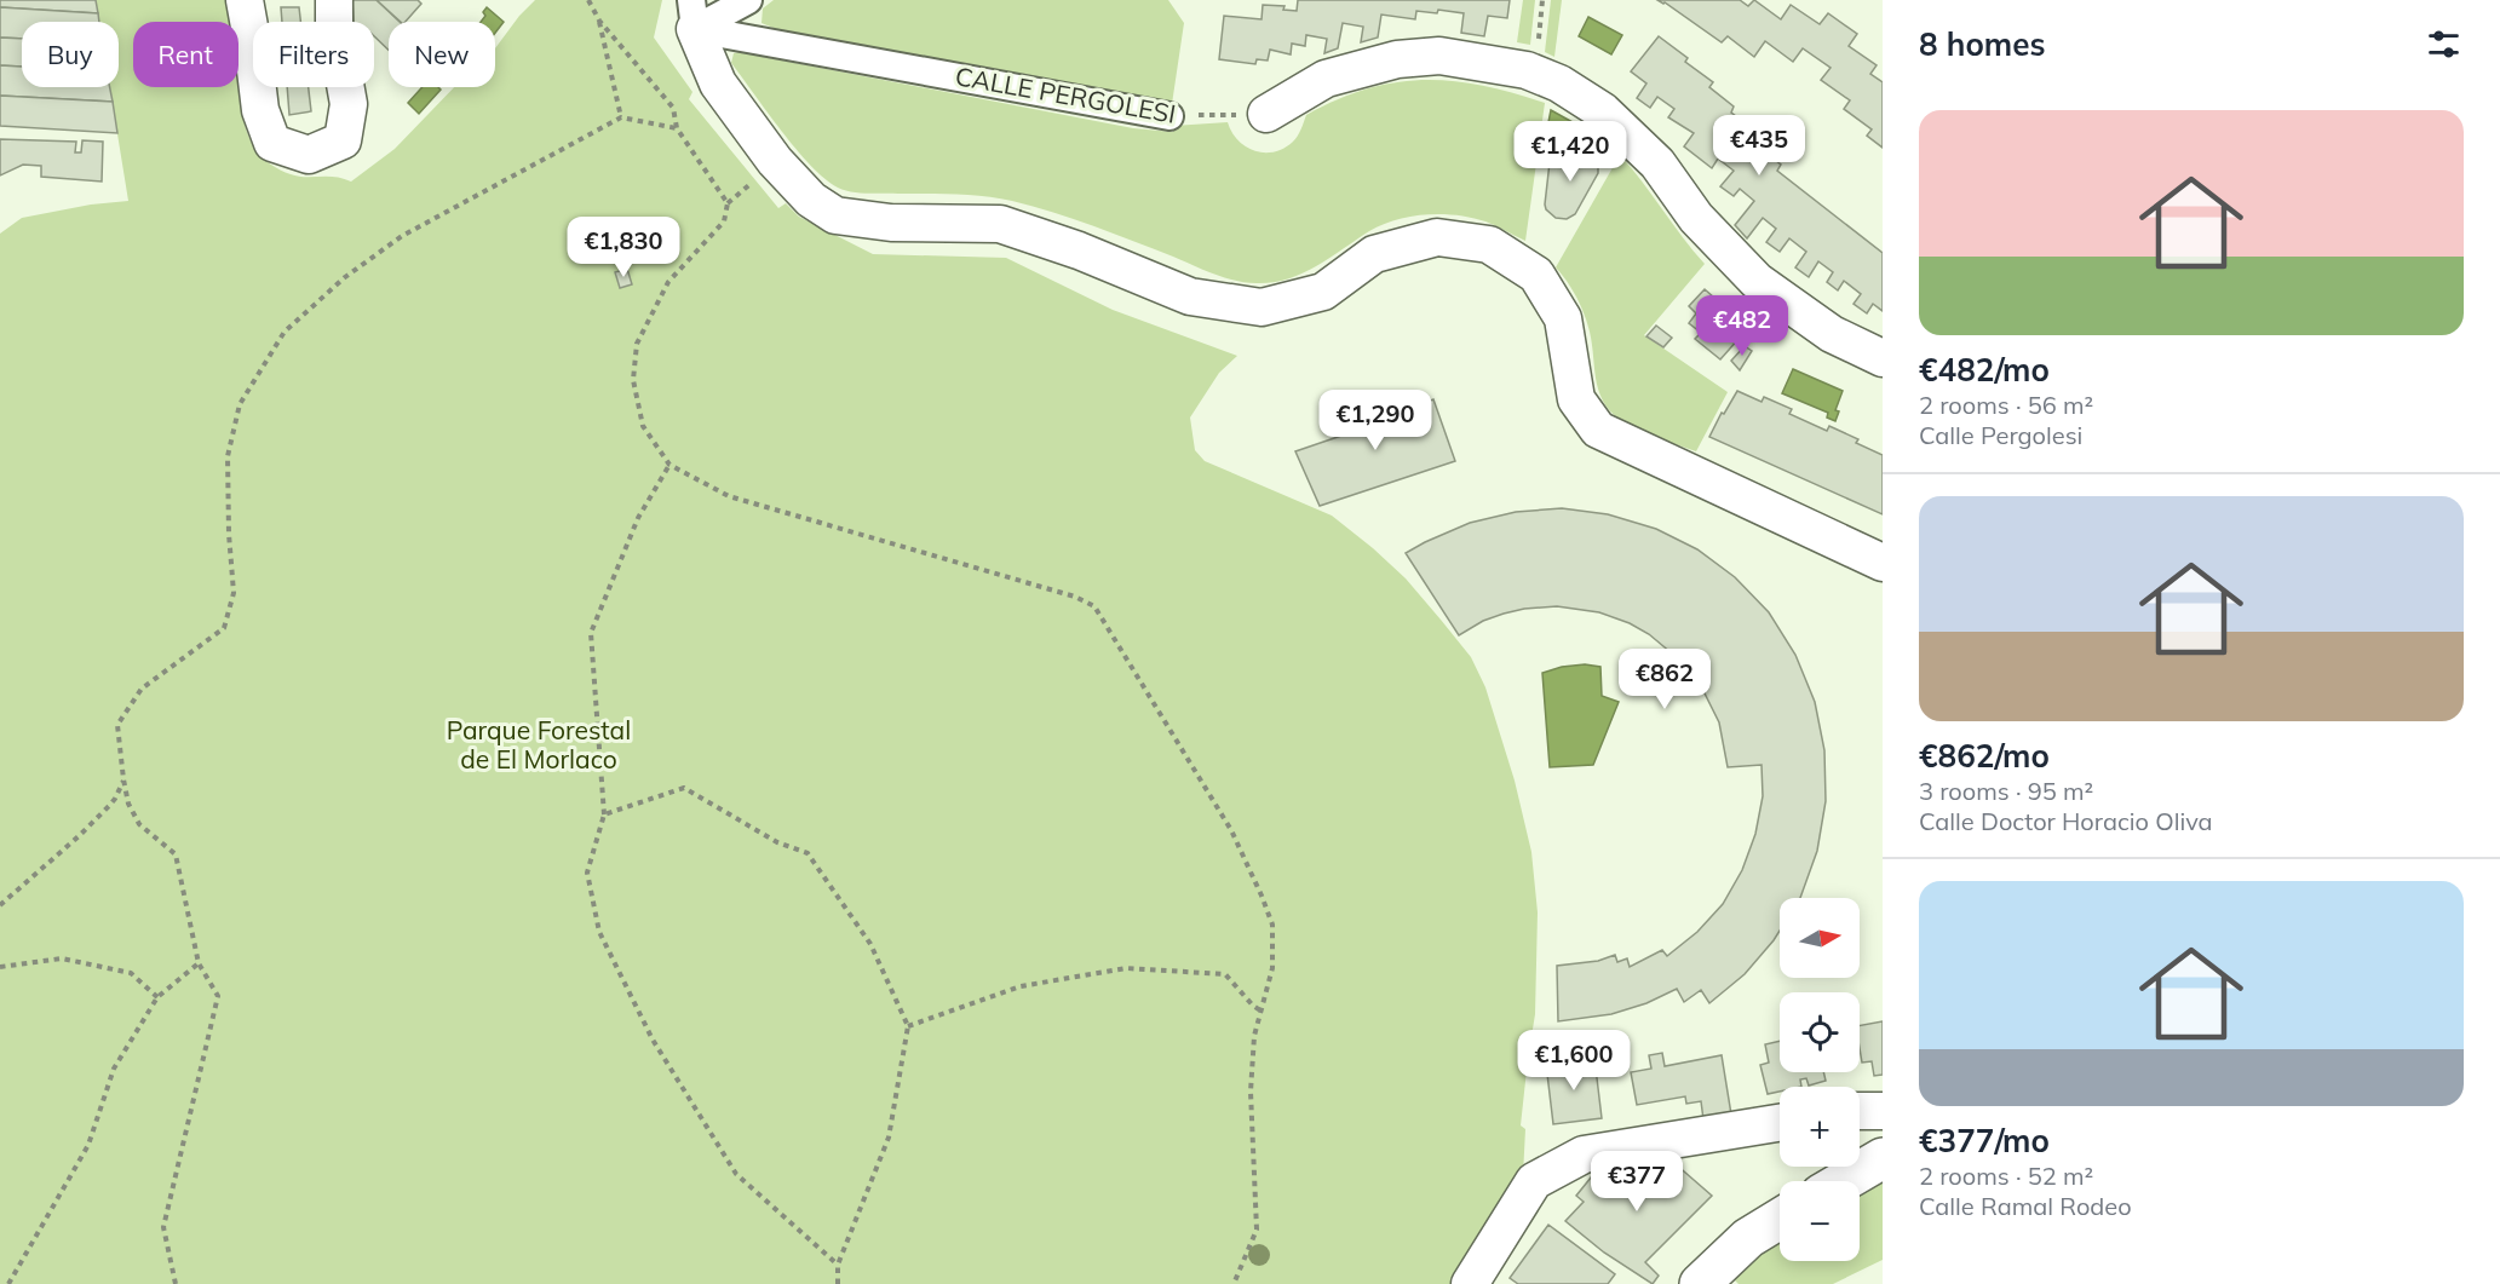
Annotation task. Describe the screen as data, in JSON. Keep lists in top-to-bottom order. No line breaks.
{"streets":{"street":["CALLE PERGOLESI"]},"parks":["Parque Forestal de El Morlaco"],"north":"right","page":{"heading":"8 homes","chip":["Buy","Rent","Filters","New"],"list":[{"name":"€482/mo","note":"2 rooms · 56 m² · Calle Pergolesi"},{"name":"€862/mo","note":"3 rooms · 95 m² · Calle Doctor Horacio Oliva"},{"name":"€377/mo","note":"2 rooms · 52 m² · Calle Ramal Rodeo"}],"price":["€435","€1,420","€1,830","€482","€1,290","€862","€1,600","€377"],"map_buttons":["+","−"]}}
